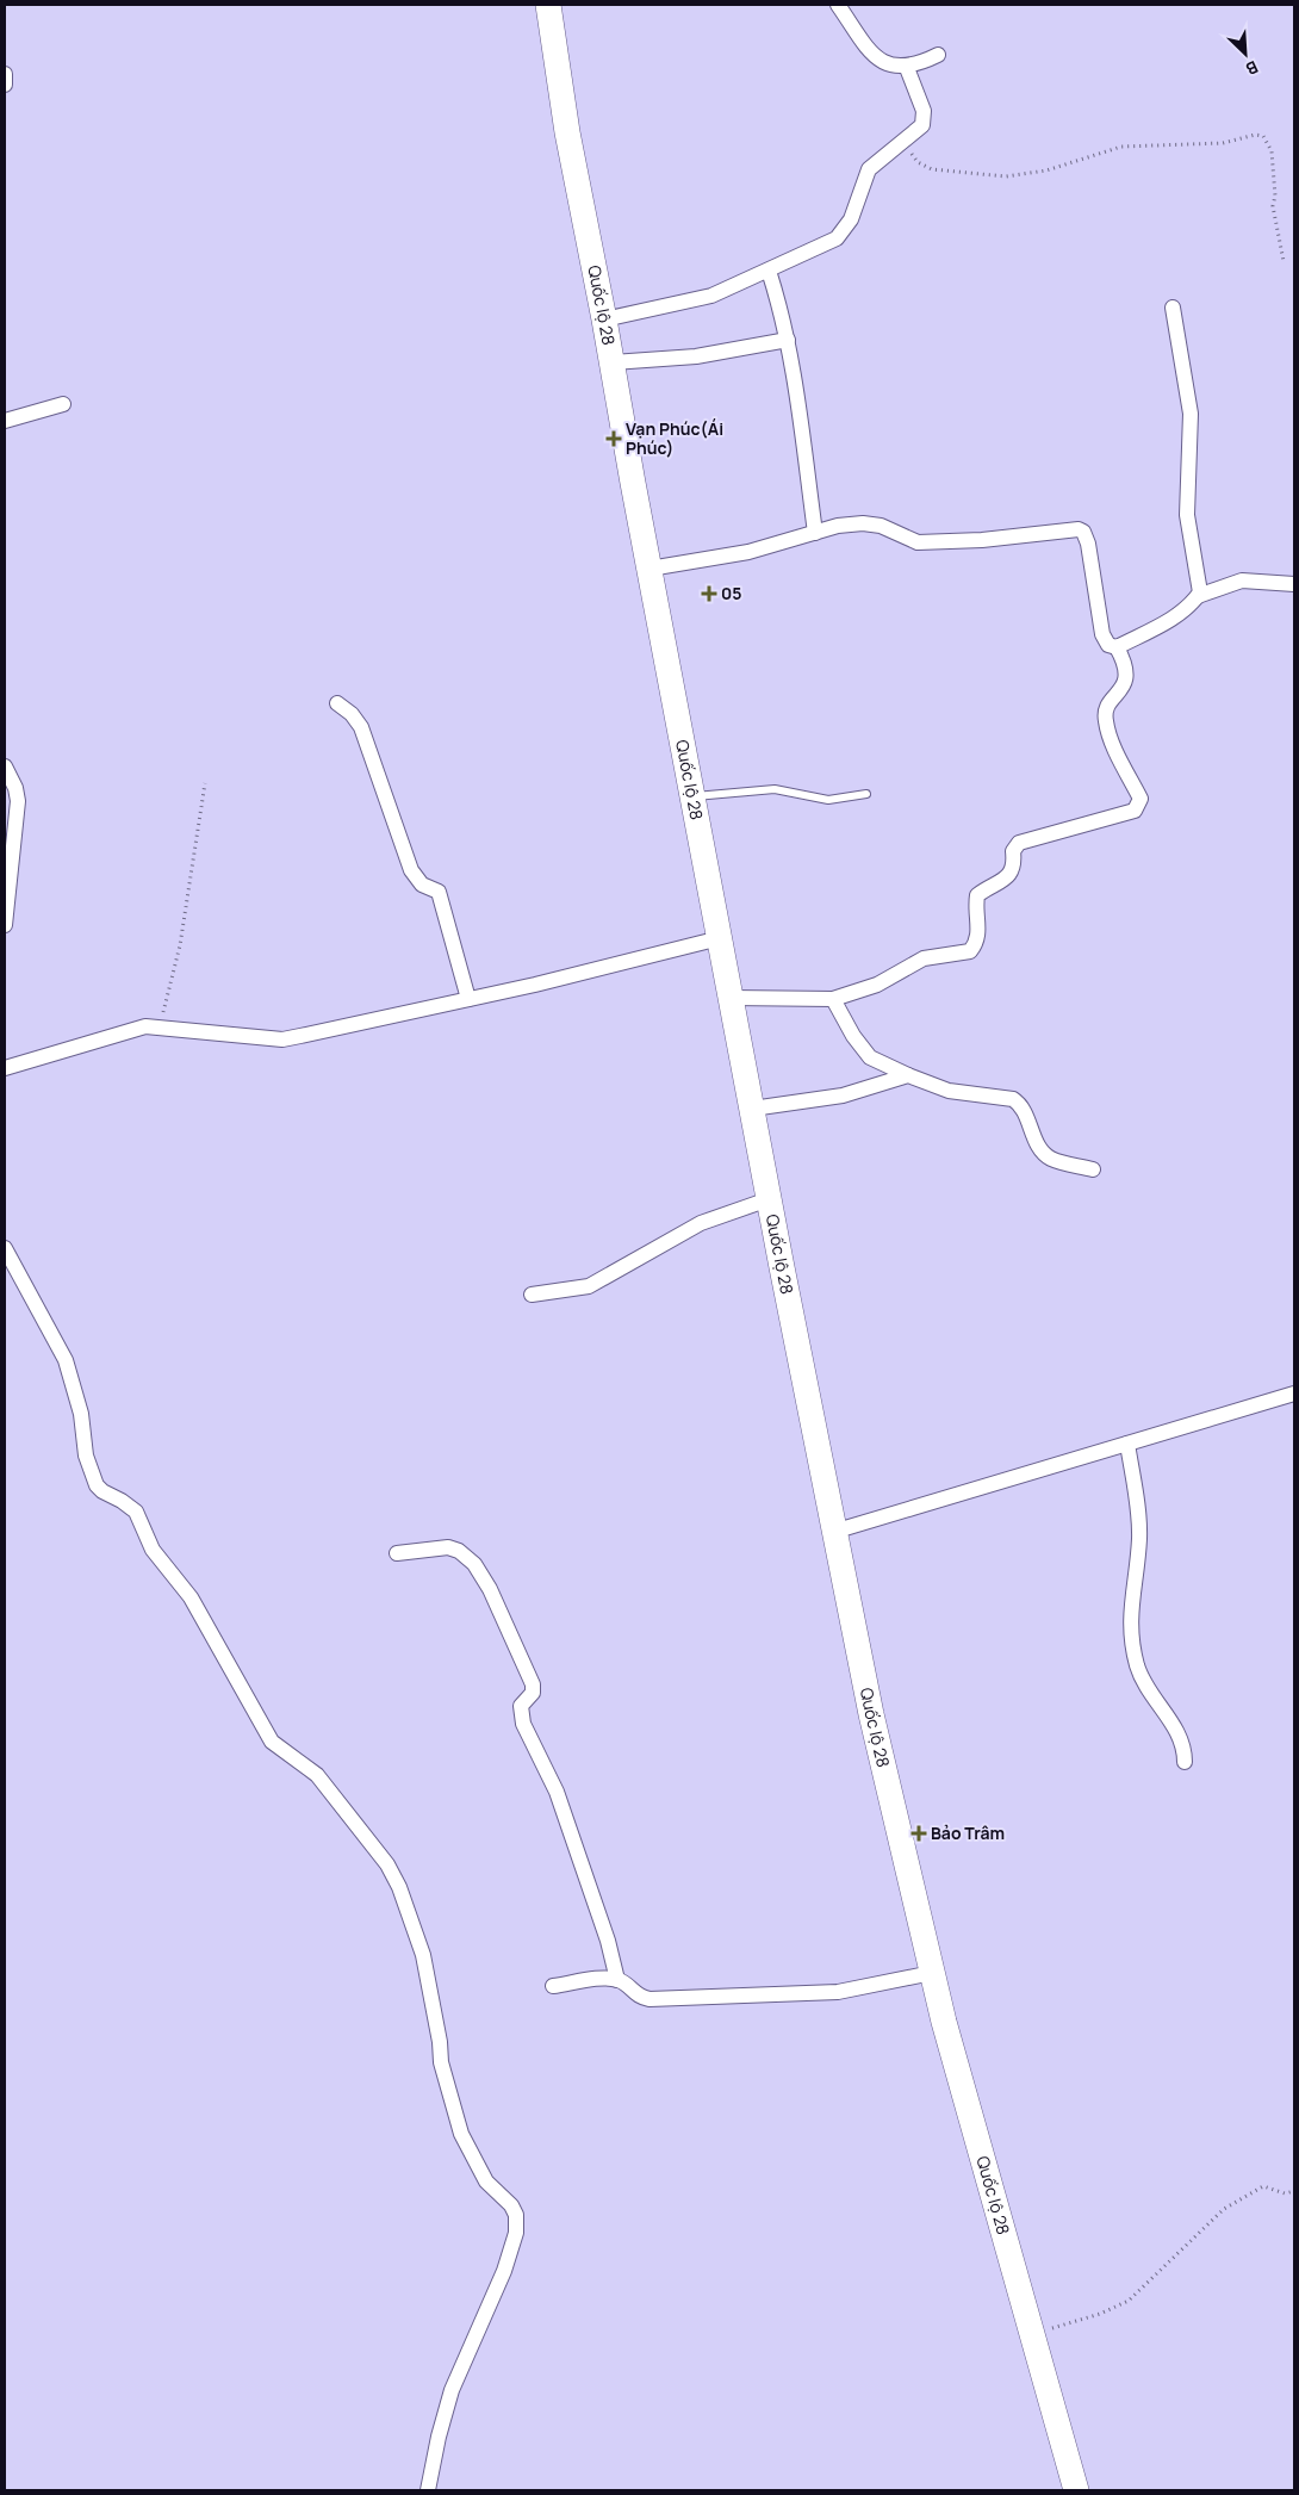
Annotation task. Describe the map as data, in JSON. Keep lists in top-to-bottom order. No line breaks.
{"streets":{"highway":["Quốc lộ 28"]},"places":{"health":["Vạn Phúc(Ái Phúc)","05","Bảo Trâm"]},"north":"bottom right"}
